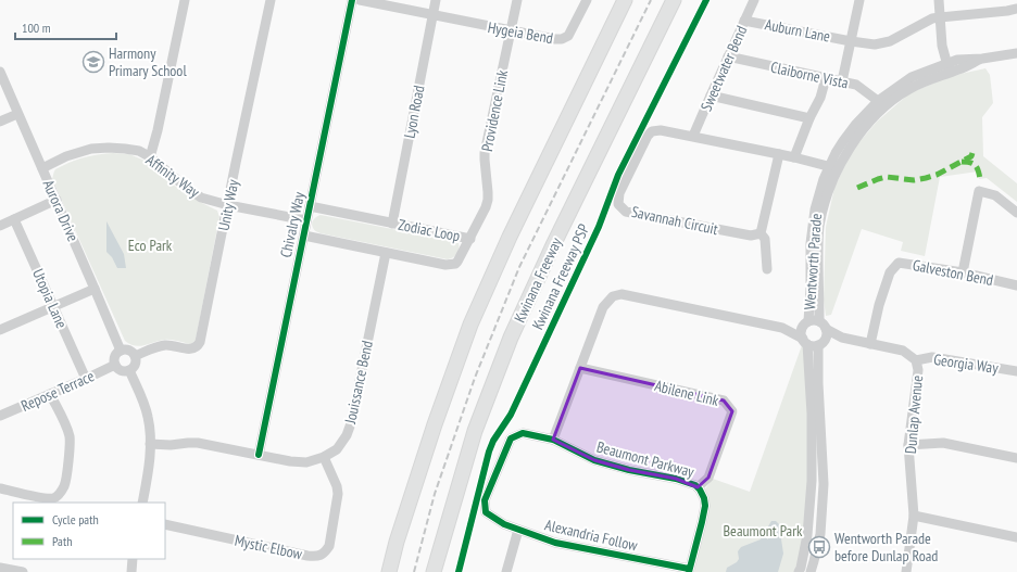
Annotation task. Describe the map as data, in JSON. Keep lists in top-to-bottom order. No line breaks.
{"streets":{"highway":["Kwinana Freeway"],"street":["Auburn Lane","Hygeia Bend","Sweetwater Bend","Claiborne Vista","Providence Link","Lyon Road","Affinity Way","Unity Way","Aurora Drive","Savannah Circuit","Chivalry Way","Zodiac Loop","Wentworth Parade","Galveston Bend","Utopia Lane","Georgia Way","Jouissance Bend","Repose Terrace","Abilene Link","Dunlap Avenue","Beaumont Parkway","Alexandria Follow","Mystic Elbow"],"cycle path":["Kwinana Freeway PSP"]},"crossings":[["Auburn Lane","Sweetwater Bend"],["Hygeia Bend","Providence Link"],["Hygeia Bend","Lyon Road"],["Sweetwater Bend","Claiborne Vista"],["Sweetwater Bend","Savannah Circuit"],["Claiborne Vista","Wentworth Parade"],["Providence Link","Zodiac Loop"],["Lyon Road","Zodiac Loop"],["Affinity Way","Unity Way"],["Affinity Way","Aurora Drive"],["Affinity Way","Chivalry Way"],["Unity Way","Aurora Drive"],["Unity Way","Repose Terrace"],["Aurora Drive","Repose Terrace"],["Savannah Circuit","Wentworth Parade"],["Chivalry Way","Zodiac Loop"],["Chivalry Way","Jouissance Bend"],["Zodiac Loop","Jouissance Bend"],["Wentworth Parade","Dunlap Avenue"],["Galveston Bend","Dunlap Avenue"],["Utopia Lane","Repose Terrace"],["Georgia Way","Dunlap Avenue"],["Jouissance Bend","Mystic Elbow"],["Abilene Link","Beaumont Parkway"],["Beaumont Parkway","Alexandria Follow"]],"parks":["Eco Park","Beaumont Park"],"places":{"school or university":["Harmony Primary School"],"bus stop":["Wentworth Parade before Dunlap Road"]},"legend":["Cycle path","Path"],"scale_bar":"100 m"}
